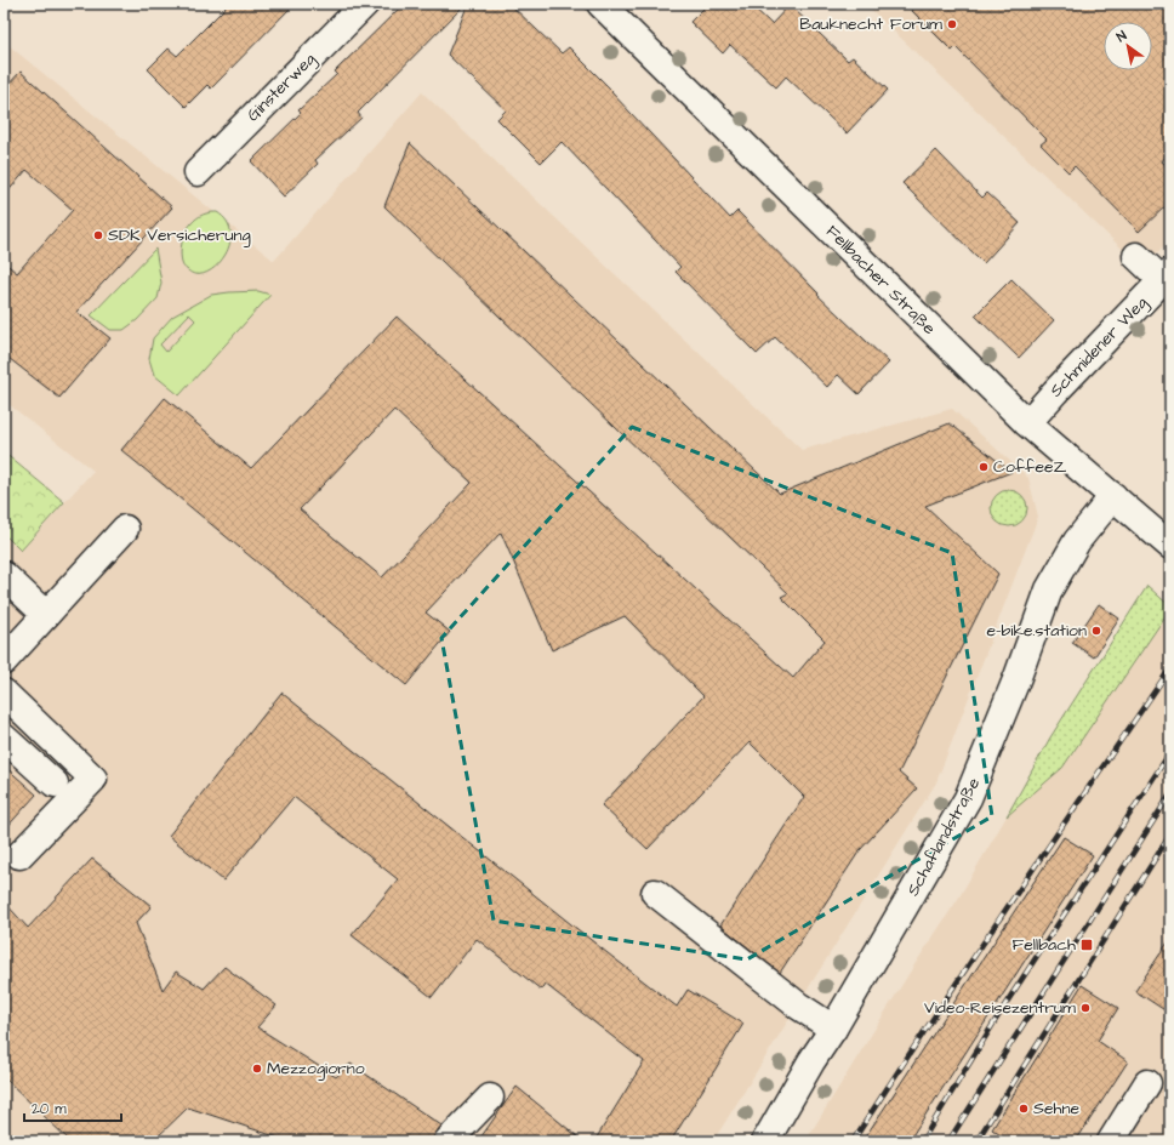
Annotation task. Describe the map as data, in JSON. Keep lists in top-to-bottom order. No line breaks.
{"streets":{"street":["Ginsterweg","Fellbacher Straße","Schmidener Weg","Schaflandstraße"]},"crossings":[["Fellbacher Straße","Schmidener Weg"],["Fellbacher Straße","Schaflandstraße"]],"places":{"other":["Bauknecht Forum","SDK Versicherung","CoffeeZ","e-bike.station","Video-Reisezentrum","Mezzogiorno","Sehne"],"transit":["Fellbach"]},"scale_bar":"20 m","north":"top left"}
